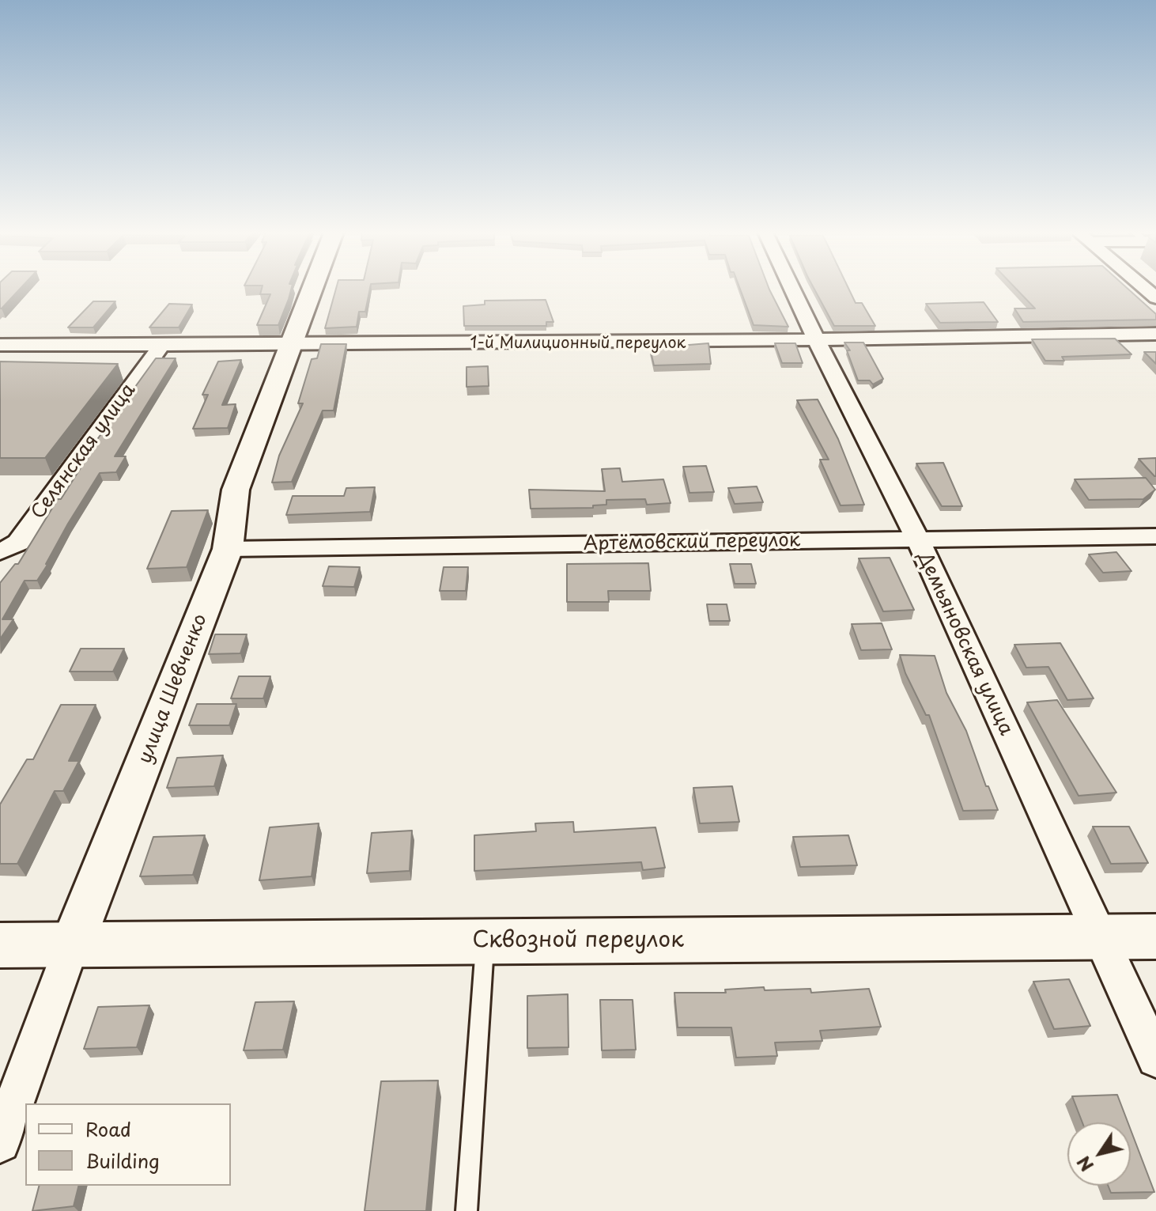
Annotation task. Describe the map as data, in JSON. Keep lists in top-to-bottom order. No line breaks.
{"streets":{"main road":["Сквозной переулок"],"street":["1-й Милиционный переулок","Селянская улица","Артёмовский переулок","Демьяновская улица","улица Шевченко"]},"crossings":[["1-й Милиционный переулок","Селянская улица"],["1-й Милиционный переулок","Демьяновская улица"],["1-й Милиционный переулок","улица Шевченко"],["Артёмовский переулок","Демьяновская улица"],["Артёмовский переулок","улица Шевченко"],["Демьяновская улица","Сквозной переулок"],["улица Шевченко","Сквозной переулок"]],"legend":["Road","Building"],"north":"bottom left"}
